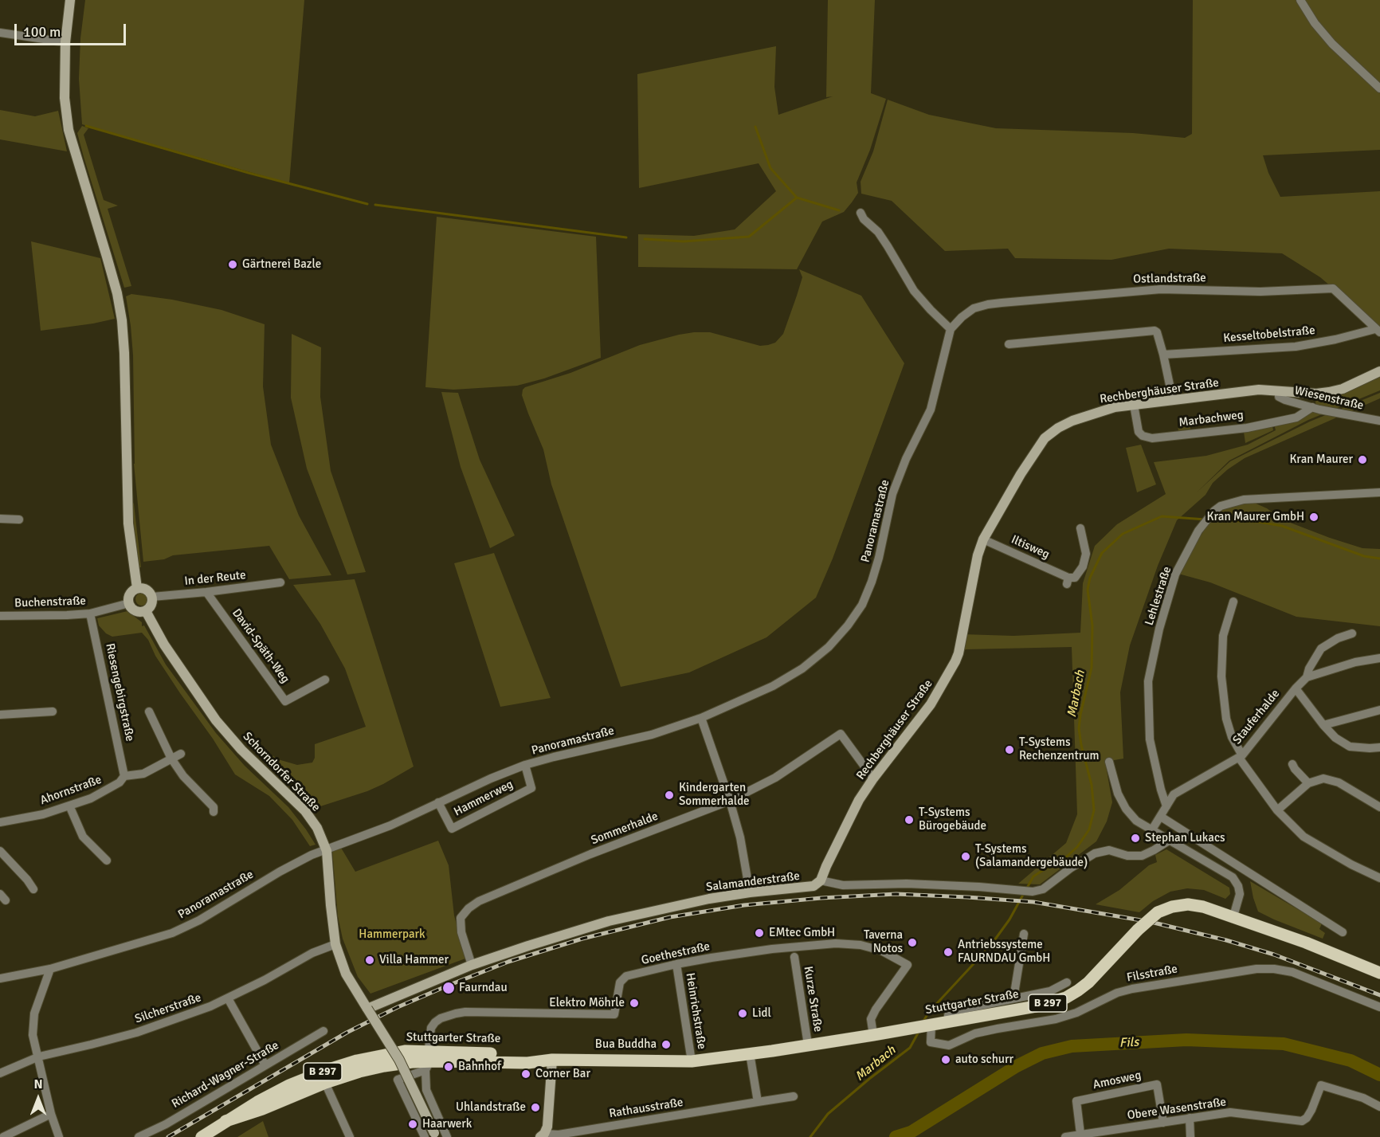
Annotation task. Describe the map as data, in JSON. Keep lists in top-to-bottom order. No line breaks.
{"streets":{"main road":["Stuttgarter Straße","B 297"],"street":["Ostlandstraße","Kesseltobelstraße","Rechberghäuser Straße","Wiesenstraße","Marbachweg","Panoramastraße","Iltisweg","In der Reute","Lehlestraße","Buchenstraße","David-Späth-Weg","Riesengebirgstraße","Stauferhalde","Schorndorfer Straße","Ahornstraße","Hammerweg","Sommerhalde","Salamanderstraße","Goethestraße","Filsstraße","Kurze Straße","Silcherstraße","Heinrichstraße","Richard-Wagner-Straße","Amosweg","Rathausstraße","Obere Wasenstraße"]},"crossings":[["Ostlandstraße","Kesseltobelstraße"],["Ostlandstraße","Panoramastraße"],["Rechberghäuser Straße","Wiesenstraße"],["Rechberghäuser Straße","Marbachweg"],["Rechberghäuser Straße","Iltisweg"],["Rechberghäuser Straße","Sommerhalde"],["Rechberghäuser Straße","Salamanderstraße"],["Wiesenstraße","Marbachweg"],["Panoramastraße","Schorndorfer Straße"],["Panoramastraße","Hammerweg"],["In der Reute","Buchenstraße"],["In der Reute","David-Späth-Weg"],["In der Reute","Schorndorfer Straße"],["Lehlestraße","Stauferhalde"],["Buchenstraße","Riesengebirgstraße"],["Buchenstraße","Schorndorfer Straße"],["Riesengebirgstraße","Ahornstraße"],["Schorndorfer Straße","Salamanderstraße"],["Schorndorfer Straße","Silcherstraße"],["Sommerhalde","Salamanderstraße"],["Goethestraße","Stuttgarter Straße"],["Goethestraße","Heinrichstraße"],["Filsstraße","Stuttgarter Straße"],["Kurze Straße","Stuttgarter Straße"],["Stuttgarter Straße","Heinrichstraße"],["Amosweg","Obere Wasenstraße"]],"water":["Marbach","Fils"],"parks":["Hammerpark"],"places":["Gärtnerei Bazle","Kran Maurer","Kran Maurer GmbH","T-Systems Rechenzentrum","Kindergarten Sommerhalde","T-Systems Bürogebäude","Stephan Lukacs","T-Systems (Salamandergebäude)","EMtec GmbH","Taverna Notos","Antriebssysteme FAURNDAU GmbH","Villa Hammer","Faurndau","Elektro Möhrle","Lidl","Bua Buddha","auto schurr","Bahnhof","Corner Bar","Uhlandstraße","Haarwerk"],"scale_bar":"100 m","north":"top"}
